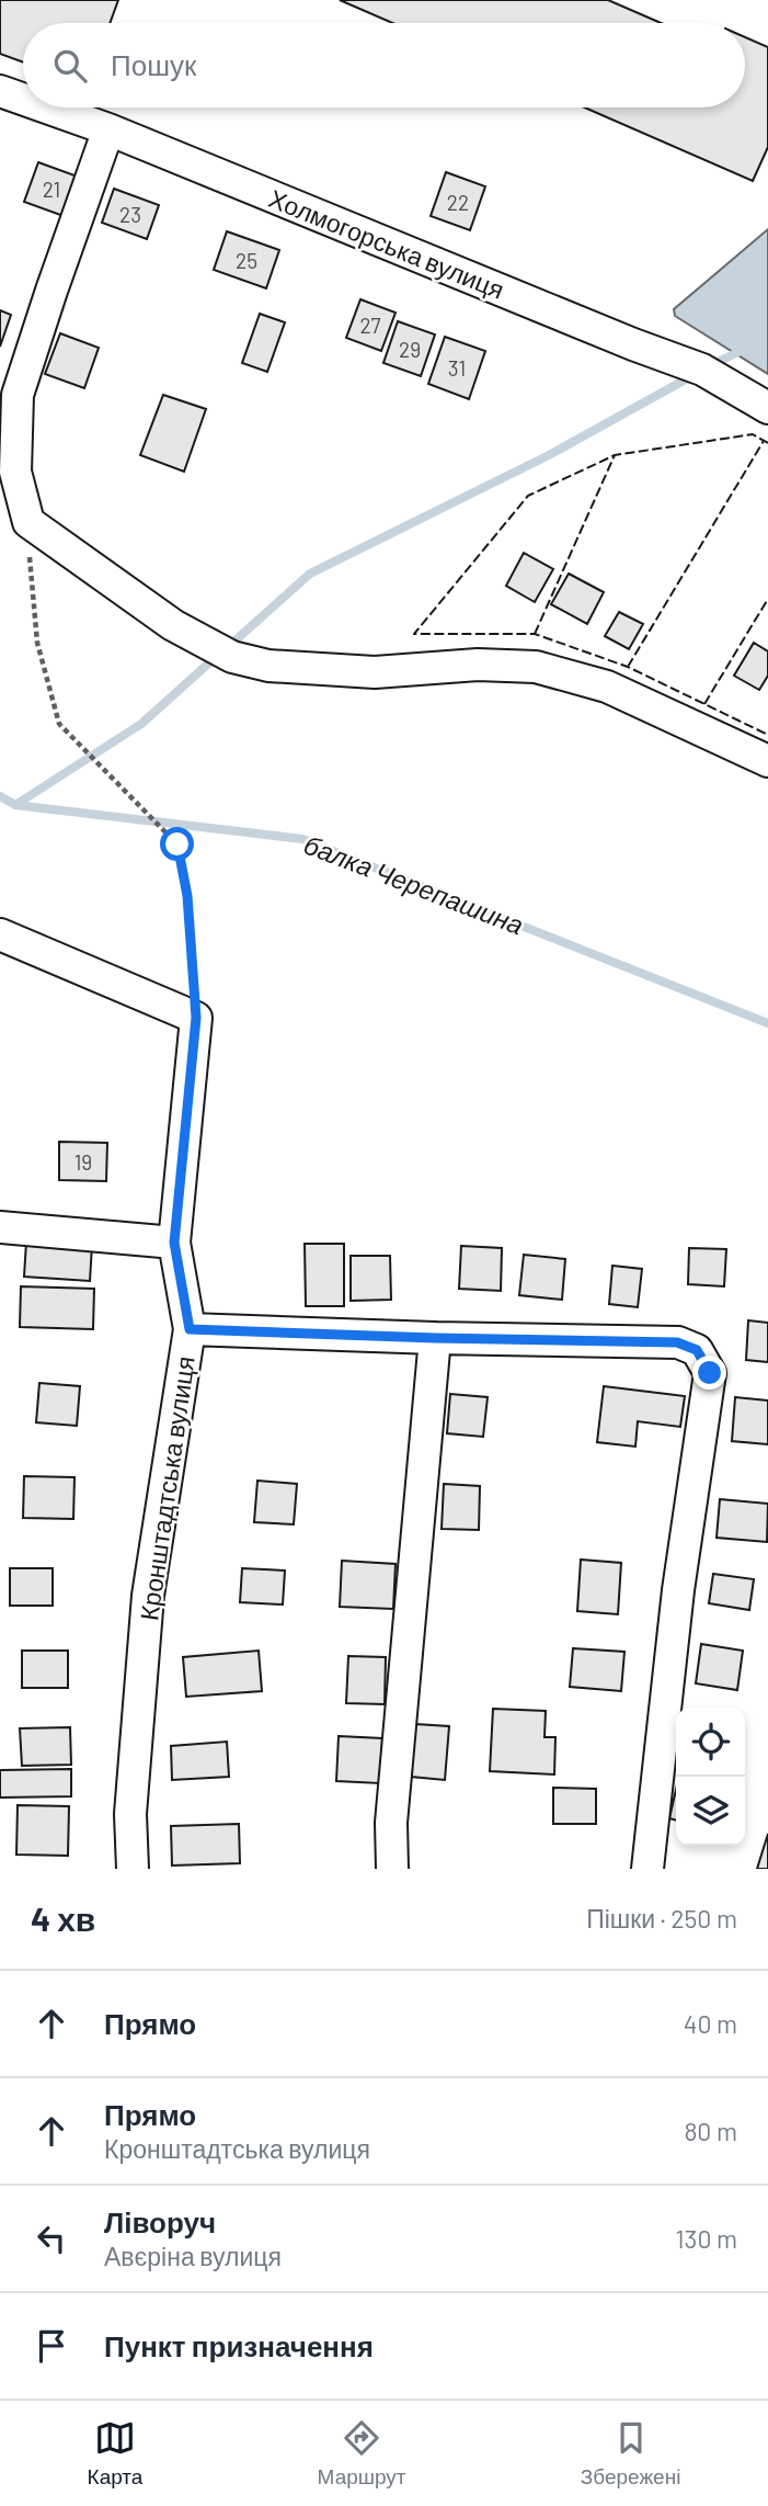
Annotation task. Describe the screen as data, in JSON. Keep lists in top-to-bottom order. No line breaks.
{"streets":{"street":["Холмогорська вулиця","Кронштадтська вулиця"]},"water":["балка Черепашина"],"house_numbers":["21","22","23","25","27","29","31","19"],"page":{"search":"Пошук","heading":["4 хв","Пішки · 250 m"],"list":[["Прямо","40 m"],["Прямо","Кронштадтська вулиця","80 m"],["Ліворуч","Авєріна вулиця","130 m"],"Пункт призначення"],"nav":["Карта","Маршрут","Збережені"]}}
